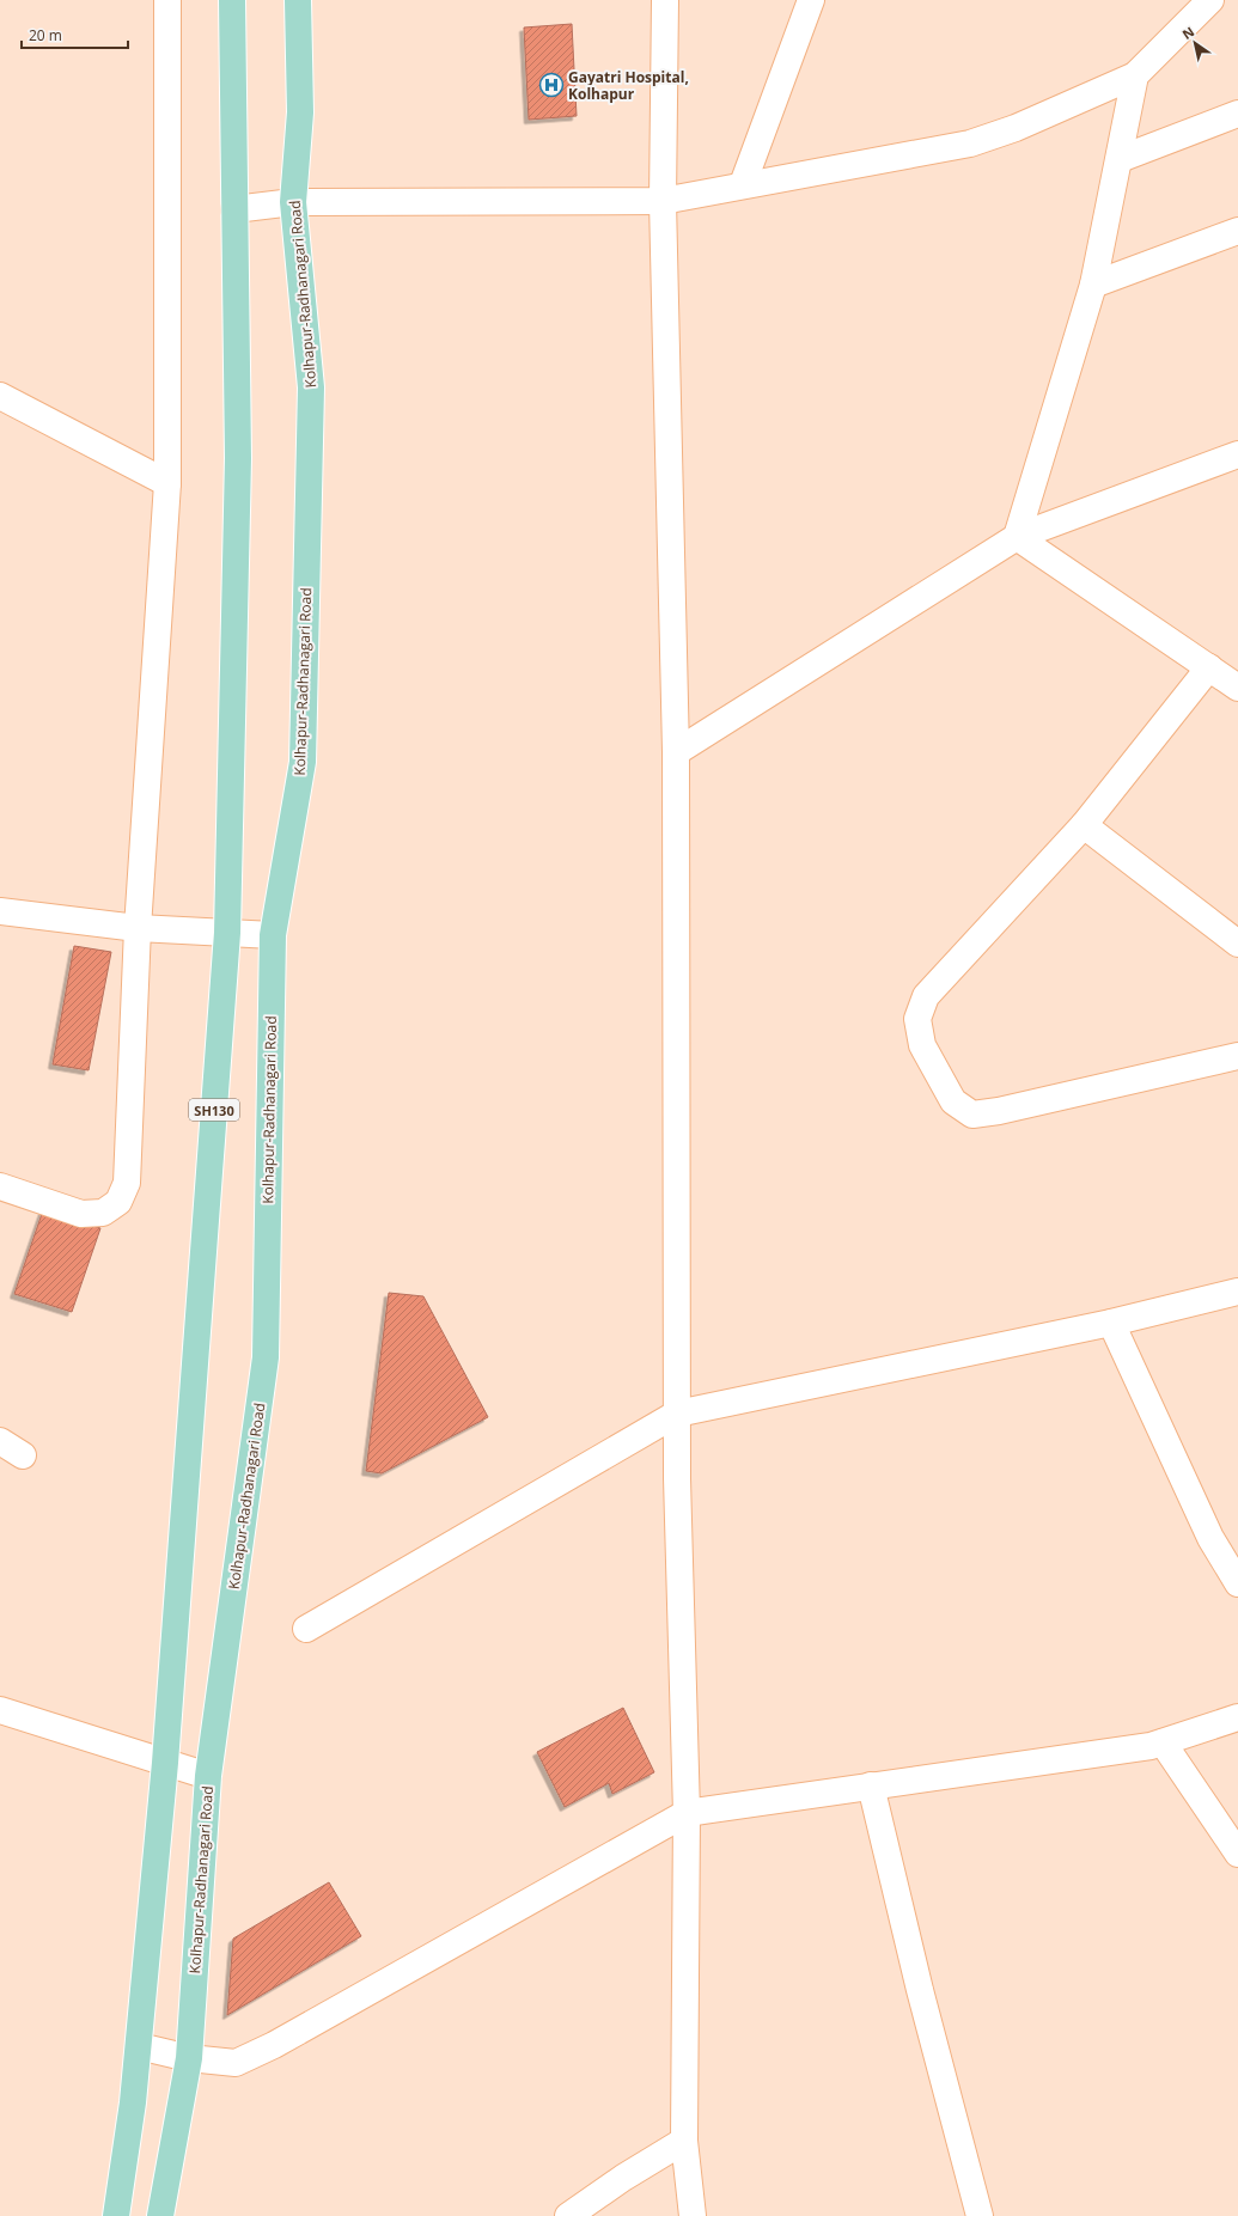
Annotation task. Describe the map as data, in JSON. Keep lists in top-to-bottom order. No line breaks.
{"streets":{"main road":["Kolhapur-Radhanagari Road","SH130"]},"places":{"hospital":["Gayatri Hospital, Kolhapur"]},"scale_bar":"20 m","north":"top left"}
